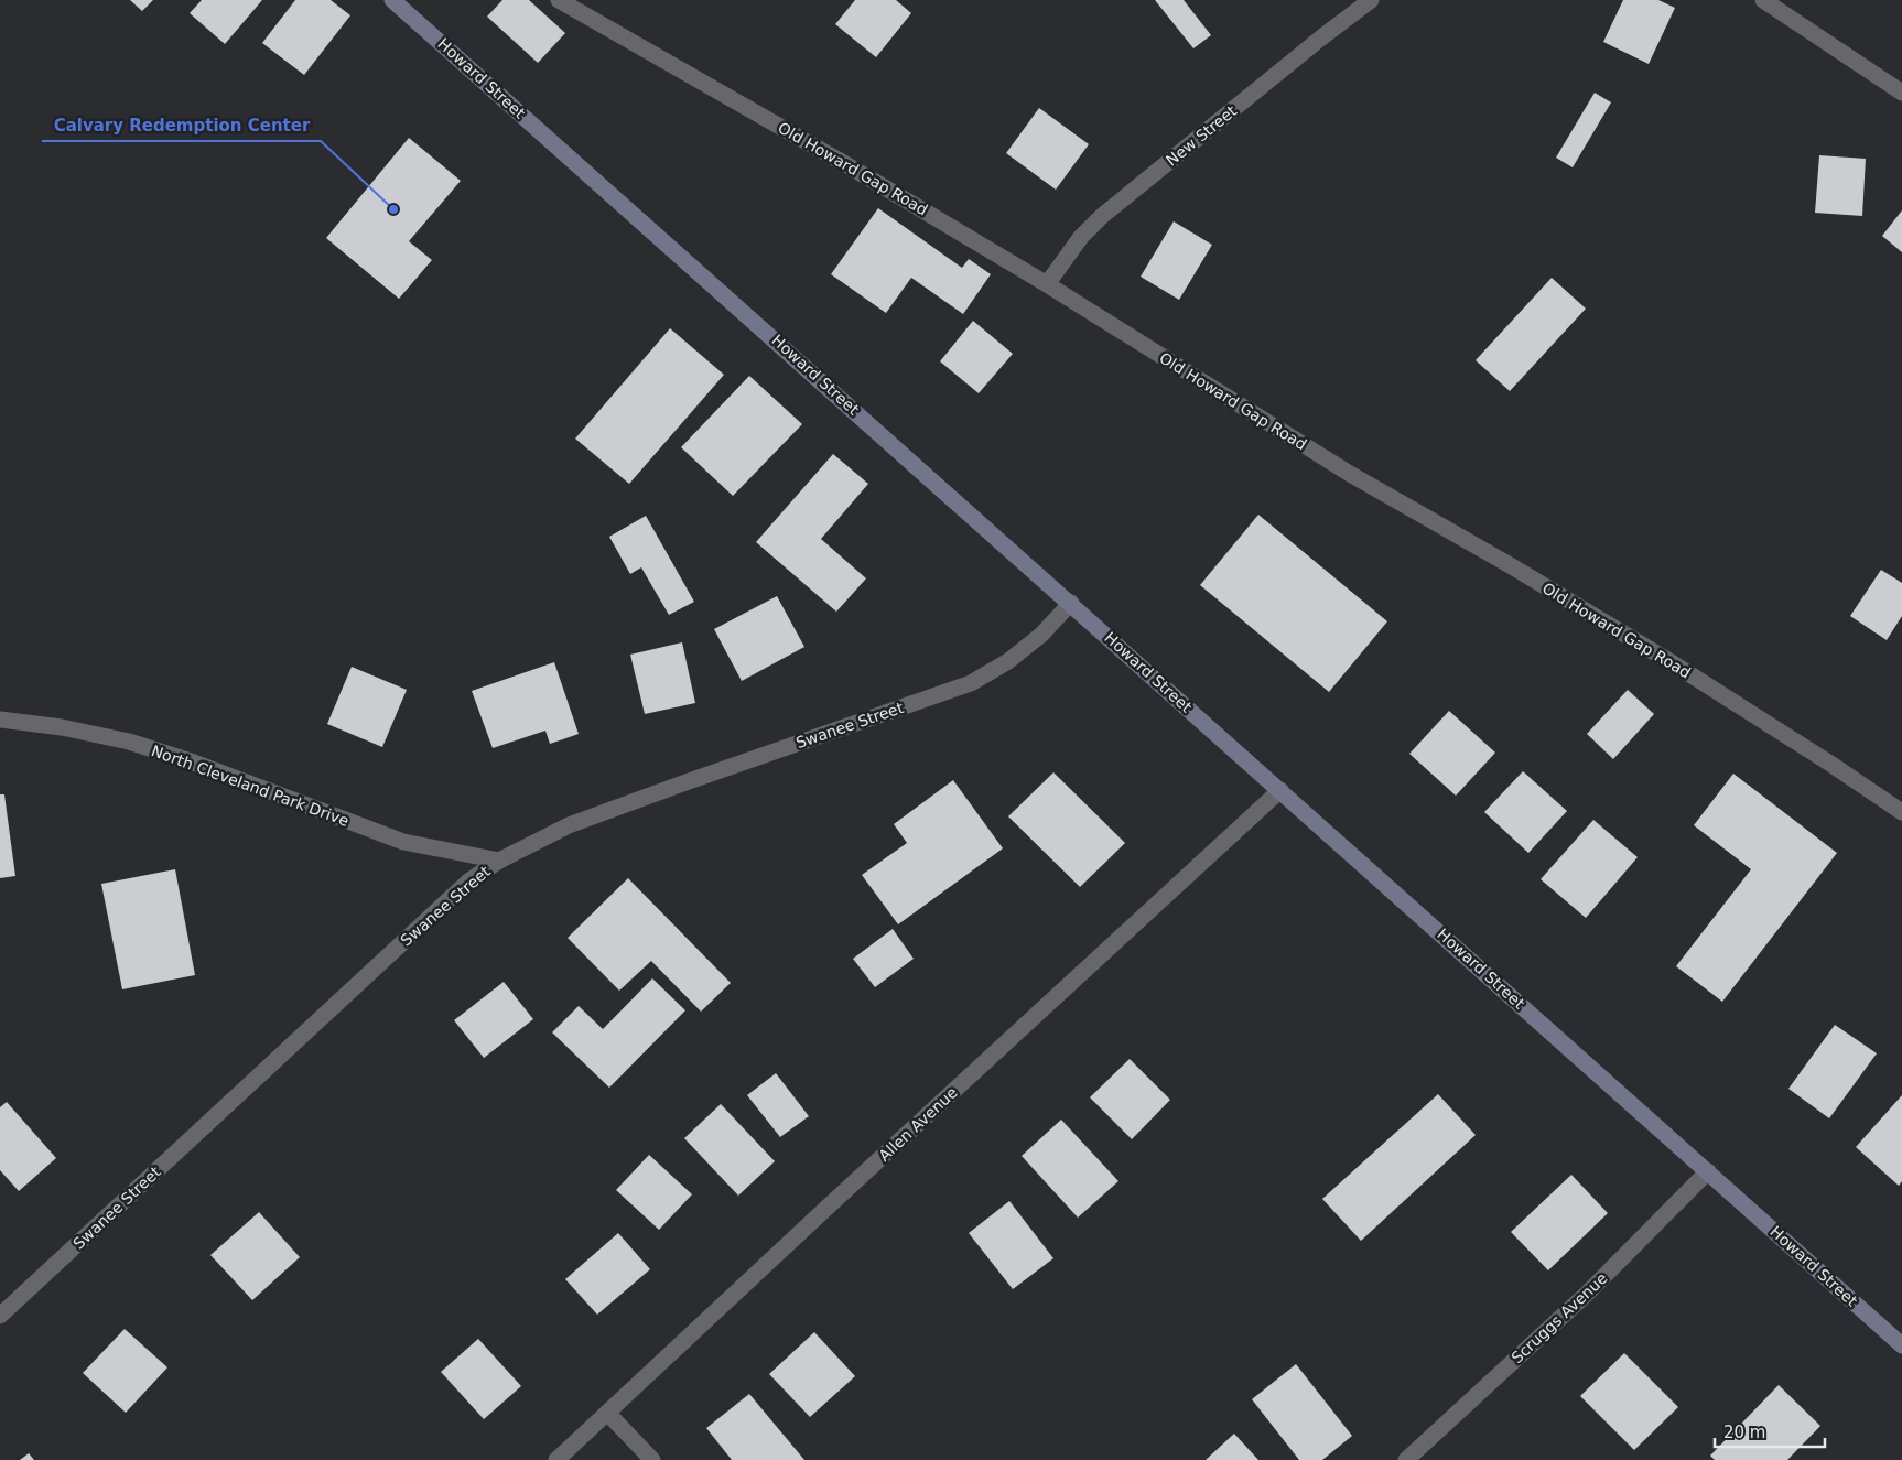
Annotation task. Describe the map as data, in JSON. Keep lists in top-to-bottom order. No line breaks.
{"streets":{"street":["Howard Street","New Street","Old Howard Gap Road","Swanee Street","North Cleveland Park Drive","Allen Avenue","Scruggs Avenue"]},"crossings":[["Howard Street","Swanee Street"],["Howard Street","Allen Avenue"],["Howard Street","Scruggs Avenue"],["New Street","Old Howard Gap Road"],["Swanee Street","North Cleveland Park Drive"]],"places":["Calvary Redemption Center"],"scale_bar":"20 m"}
